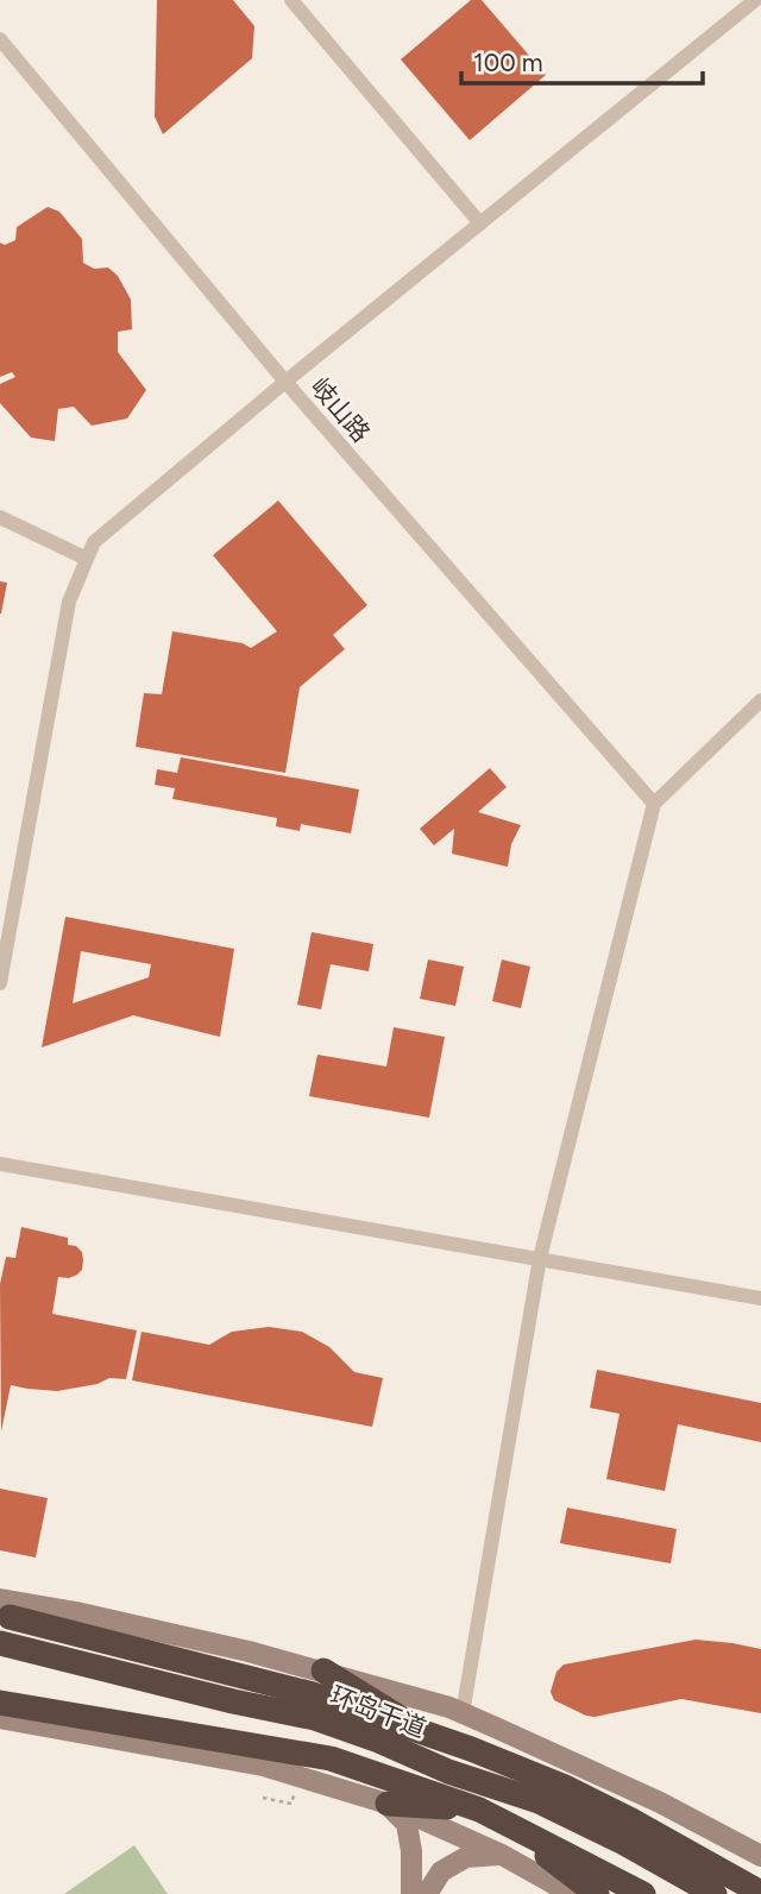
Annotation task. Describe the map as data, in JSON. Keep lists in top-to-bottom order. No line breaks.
{"streets":{"highway":["环岛干道"],"street":["岐山路"]},"scale_bar":"100 m"}
